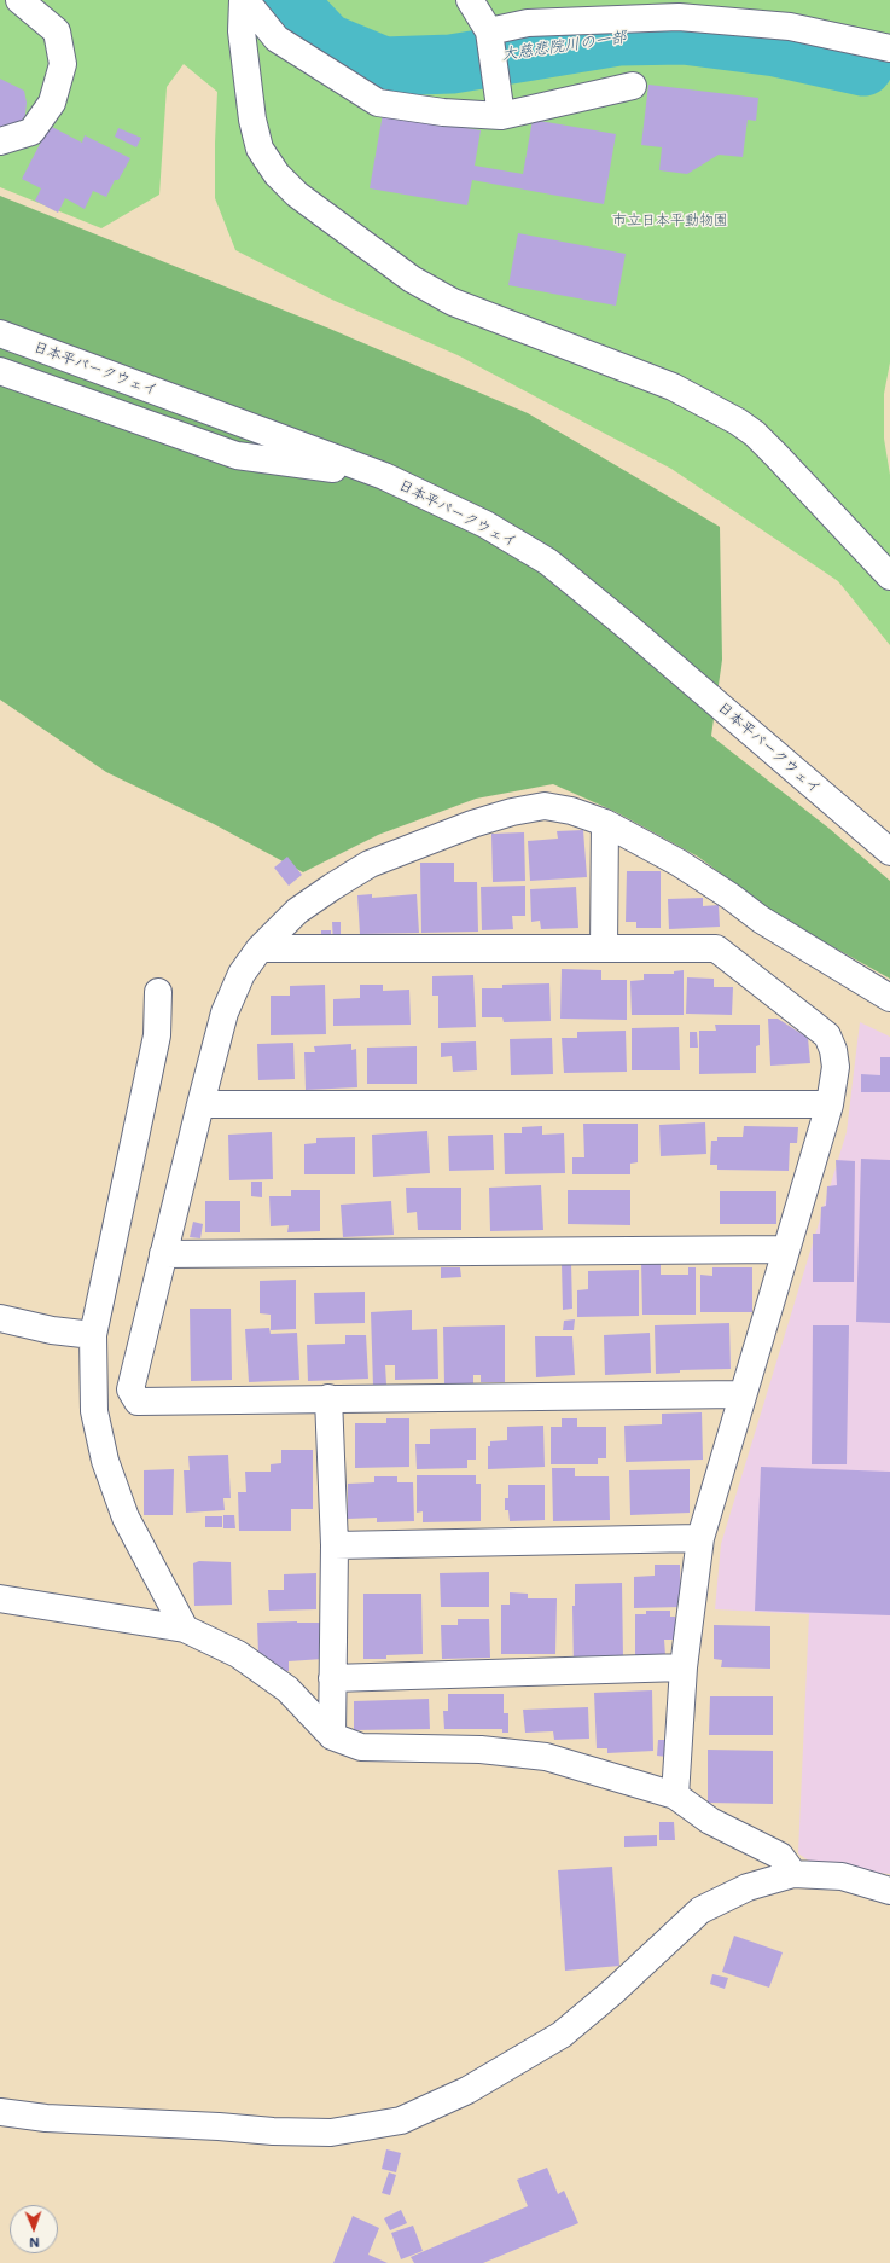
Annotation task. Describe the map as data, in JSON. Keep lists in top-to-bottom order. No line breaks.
{"streets":{"street":["日本平パークウェイ"]},"water":["大慈悲院川の一部"],"parks":["市立日本平動物園"],"north":"bottom"}
